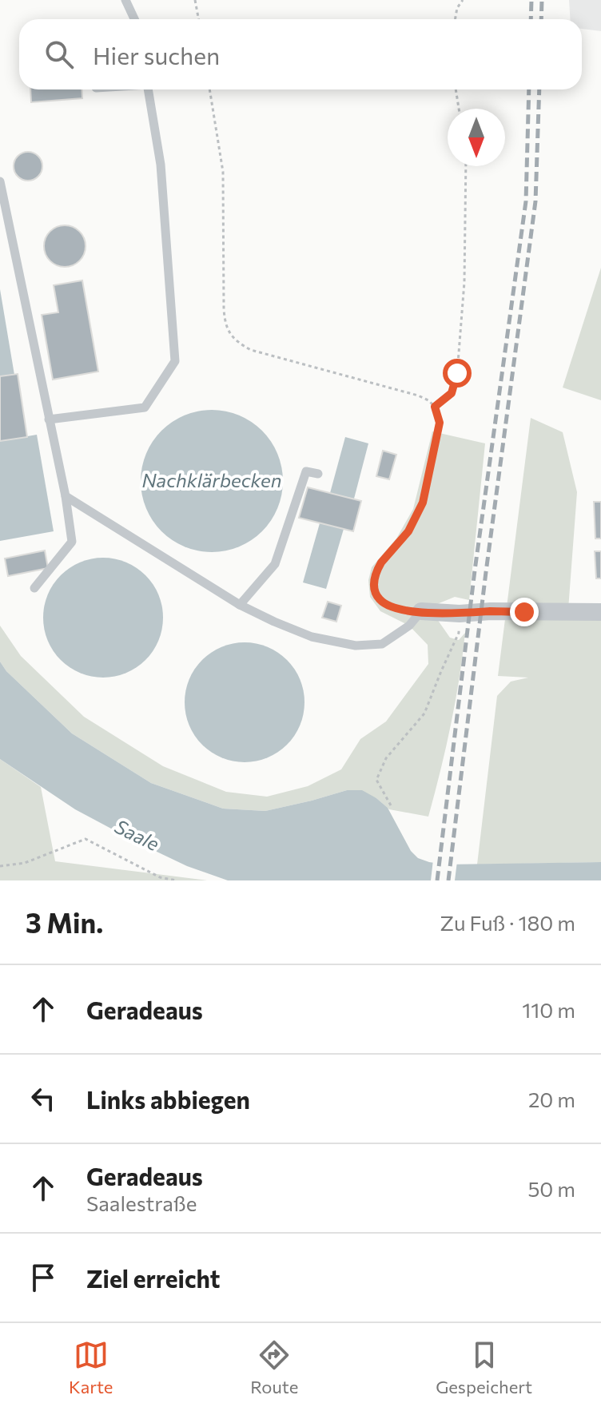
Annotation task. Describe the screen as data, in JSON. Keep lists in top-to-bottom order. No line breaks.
{"water":["Nachklärbecken","Saale"],"north":"bottom","page":{"search":"Hier suchen","heading":["3 Min.","Zu Fuß · 180 m"],"list":[["Geradeaus","110 m"],["Links abbiegen","20 m"],["Geradeaus","Saalestraße","50 m"],"Ziel erreicht"],"nav":["Karte","Route","Gespeichert"]}}
